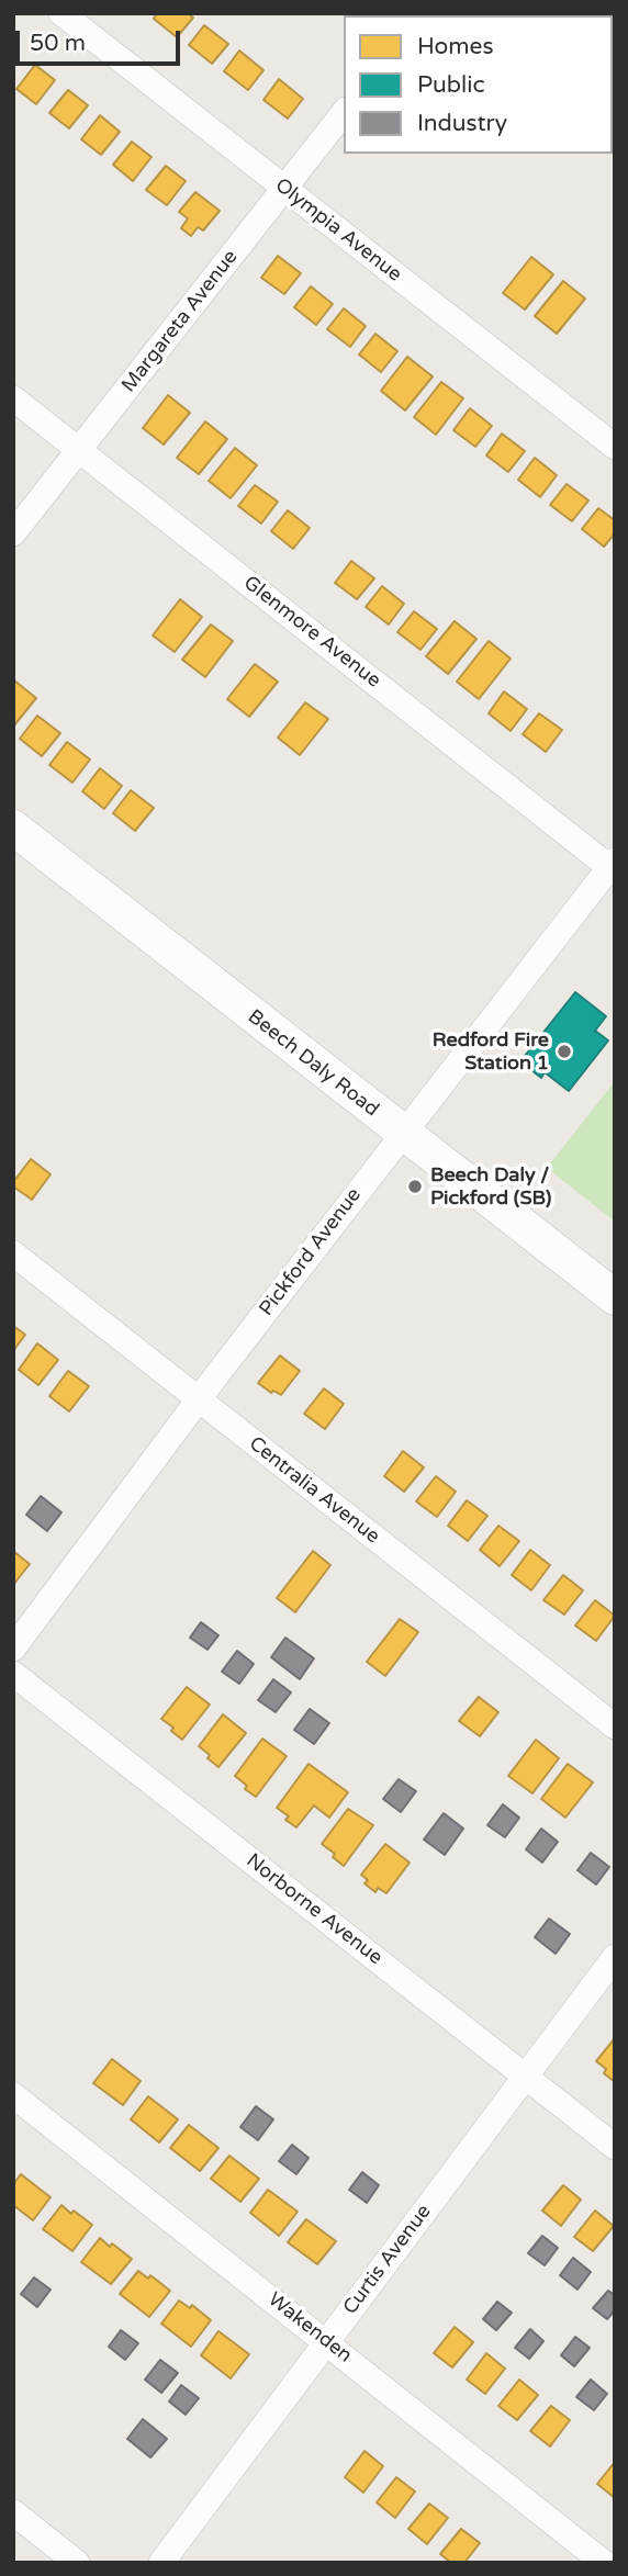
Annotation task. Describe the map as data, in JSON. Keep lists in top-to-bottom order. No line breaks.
{"streets":{"main road":["Beech Daly Road"],"street":["Olympia Avenue","Margareta Avenue","Glenmore Avenue","Pickford Avenue","Centralia Avenue","Norborne Avenue","Curtis Avenue","Wakenden"]},"crossings":[["Olympia Avenue","Margareta Avenue"],["Margareta Avenue","Glenmore Avenue"],["Glenmore Avenue","Pickford Avenue"],["Beech Daly Road","Pickford Avenue"],["Pickford Avenue","Centralia Avenue"],["Norborne Avenue","Curtis Avenue"],["Curtis Avenue","Wakenden"]],"places":["Redford Fire Station 1","Beech Daly / Pickford (SB)"],"legend":["Homes","Public","Industry"],"scale_bar":"50 m"}
